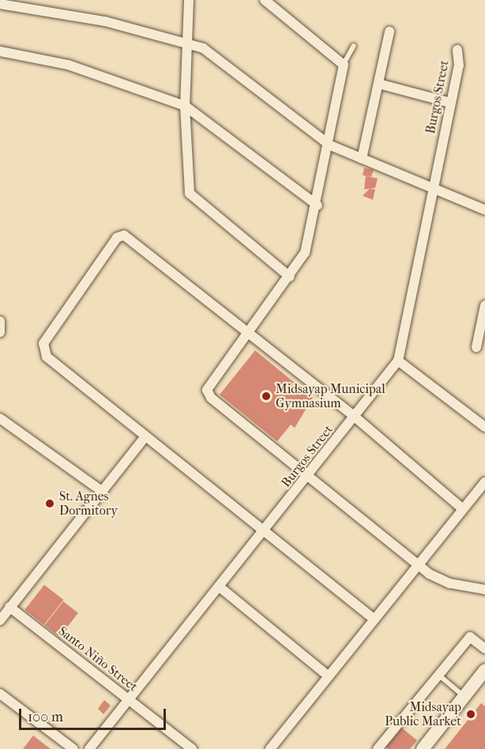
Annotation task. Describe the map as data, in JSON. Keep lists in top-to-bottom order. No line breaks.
{"streets":{"street":["Burgos Street","Santo Niño Street"]},"crossings":[["Burgos Street","Santo Niño Street"]],"places":["Midsayap Municipal Gymnasium","St. Agnes Dormitory","Midsayap Public Market"],"scale_bar":"100 m"}
